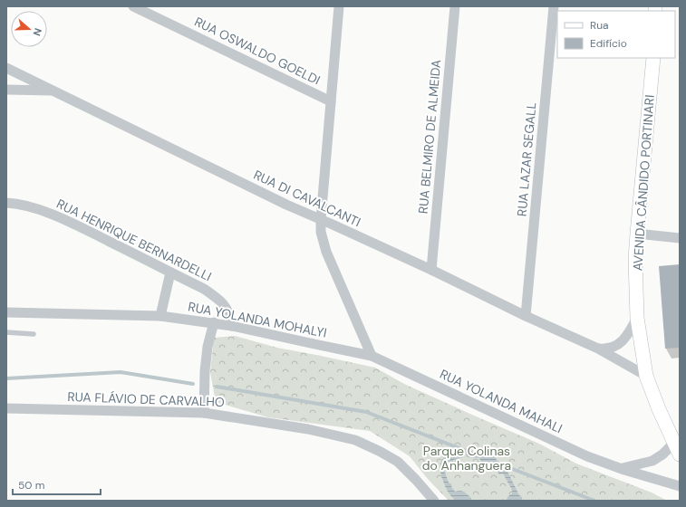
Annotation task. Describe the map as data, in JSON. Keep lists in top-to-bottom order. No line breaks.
{"streets":{"main road":["AVENIDA CÂNDIDO PORTINARI"],"street":["RUA OSWALDO GOELDI","RUA BELMIRO DE ALMEIDA","RUA LAZAR SEGALL","RUA DI CAVALCANTI","RUA HENRIQUE BERNARDELLI","RUA YOLANDA MOHALYI","RUA FLÁVIO DE CARVALHO","RUA YOLANDA MAHALI"]},"crossings":[["RUA BELMIRO DE ALMEIDA","RUA DI CAVALCANTI"],["RUA LAZAR SEGALL","RUA DI CAVALCANTI"],["AVENIDA CÂNDIDO PORTINARI","RUA DI CAVALCANTI"],["RUA HENRIQUE BERNARDELLI","RUA YOLANDA MOHALYI"],["RUA YOLANDA MOHALYI","RUA YOLANDA MAHALI"]],"parks":["Parque Colinas do Anhanguera"],"legend":["Rua","Edifício"],"scale_bar":"50 m","north":"right"}
